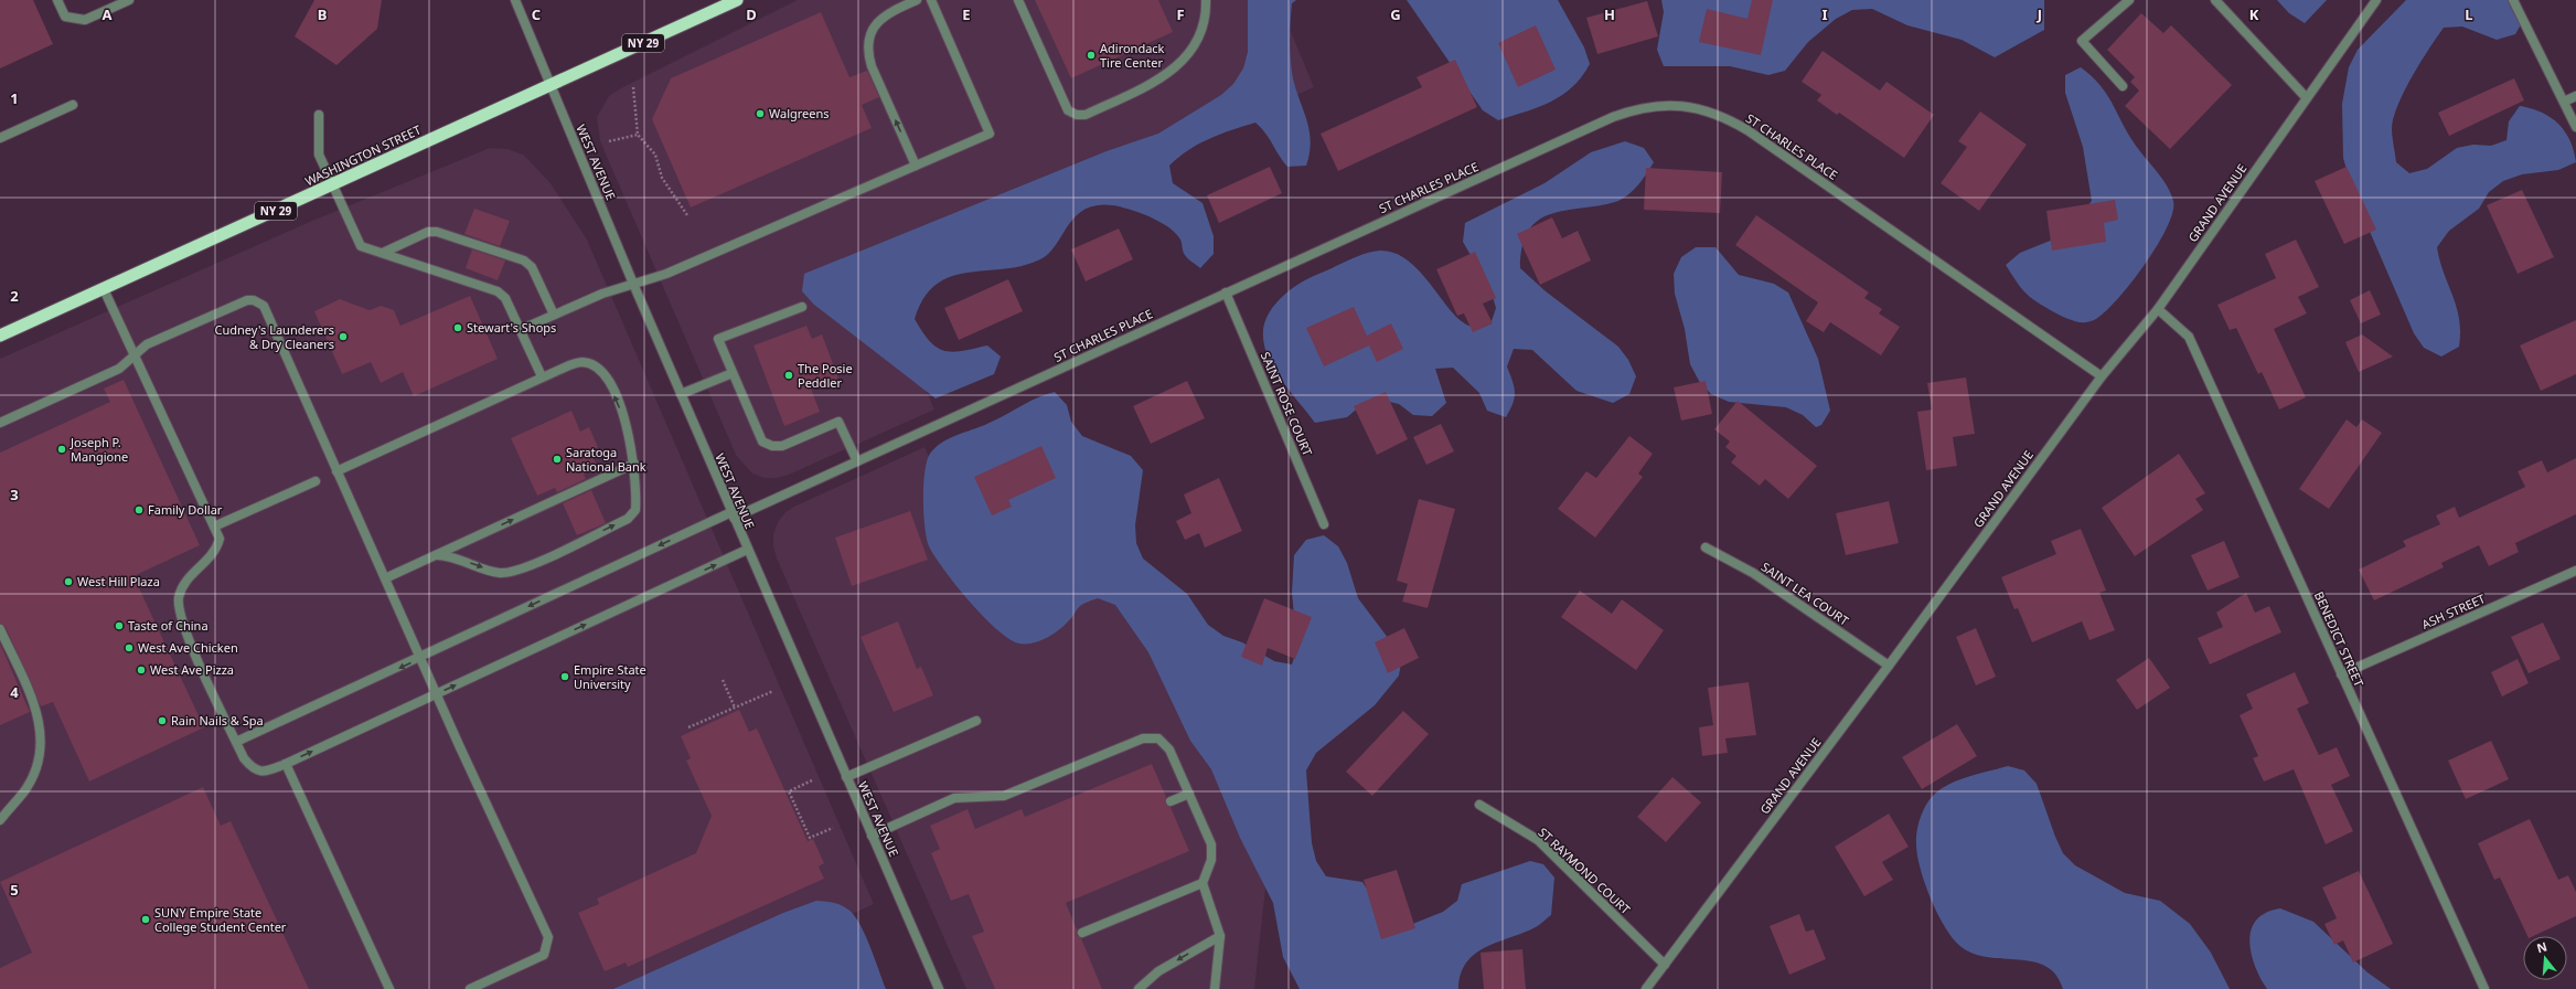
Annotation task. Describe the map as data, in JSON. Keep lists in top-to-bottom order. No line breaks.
{"streets":{"highway":["NY 29","WASHINGTON STREET"],"street":["ST CHARLES PLACE","WEST AVENUE","GRAND AVENUE","SAINT ROSE COURT","SAINT LEA COURT","ASH STREET","BENEDICT STREET","ST RAYMOND COURT"]},"crossings":[["ST CHARLES PLACE","WEST AVENUE"],["ST CHARLES PLACE","GRAND AVENUE"],["ST CHARLES PLACE","SAINT ROSE COURT"],["WASHINGTON STREET","WEST AVENUE"],["GRAND AVENUE","SAINT LEA COURT"],["GRAND AVENUE","BENEDICT STREET"],["GRAND AVENUE","ST RAYMOND COURT"],["ASH STREET","BENEDICT STREET"]],"places":["Adirondack Tire Center","Walgreens","Stewart's Shops","Cudney's Launderers & Dry Cleaners","The Posie Peddler","Joseph P. Mangione","Saratoga National Bank","Family Dollar","West Hill Plaza","Taste of China","West Ave Chicken","West Ave Pizza","Empire State University","Rain Nails & Spa","SUNY Empire State College Student Center"],"north":"top","grid":{"columns":["A","B","C","D","E","F","G","H","I","J","K","L"],"rows":["1","2","3","4","5"]}}
